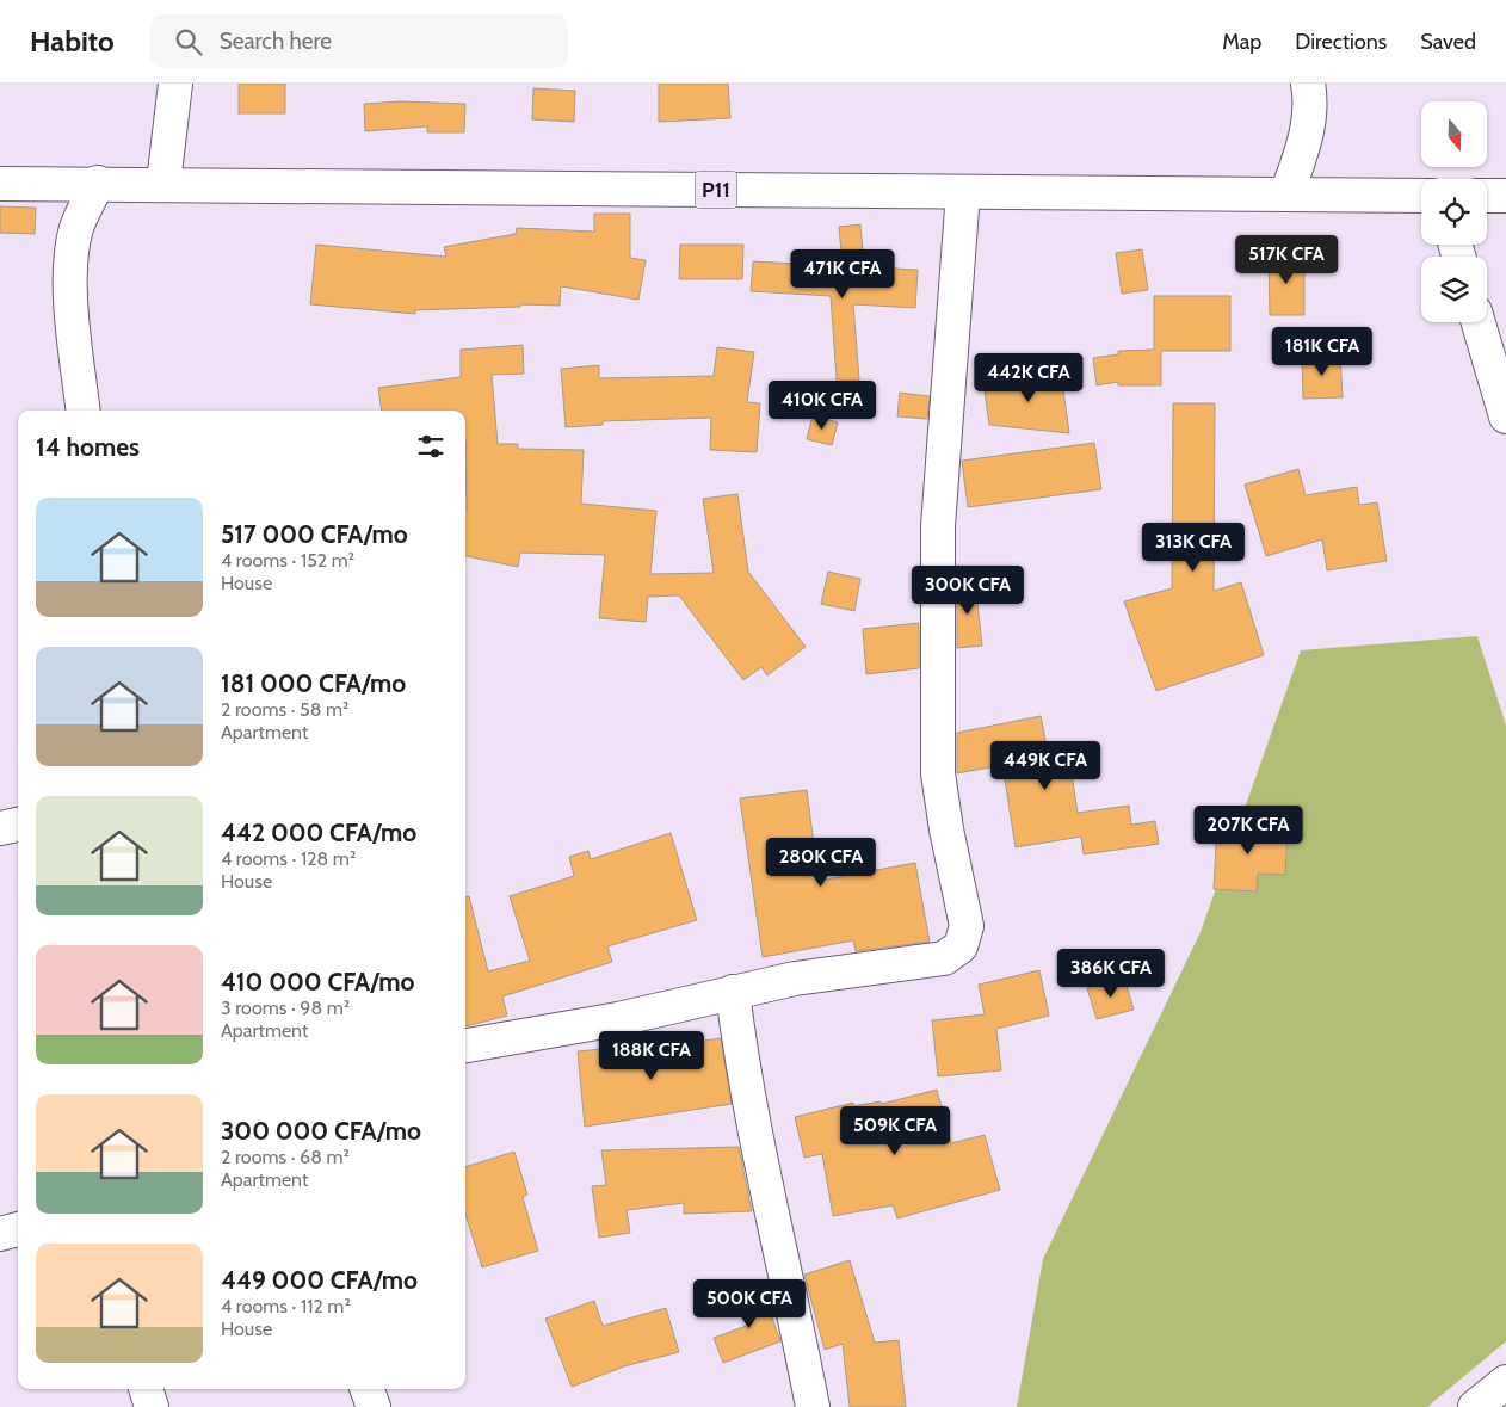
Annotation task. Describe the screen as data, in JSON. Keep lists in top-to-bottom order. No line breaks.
{"streets":{"street":["P11"]},"north":"bottom","page":{"header":"Habito","search":"Search here","nav":["Map","Directions","Saved"],"price":["517K CFA","471K CFA","181K CFA","442K CFA","410K CFA","313K CFA","300K CFA","449K CFA","207K CFA","280K CFA","386K CFA","188K CFA","509K CFA","500K CFA"],"heading":"14 homes","list":[{"name":"517 000 CFA/mo","note":"4 rooms · 152 m² · House"},{"name":"181 000 CFA/mo","note":"2 rooms · 58 m² · Apartment"},{"name":"442 000 CFA/mo","note":"4 rooms · 128 m² · House"},{"name":"410 000 CFA/mo","note":"3 rooms · 98 m² · Apartment"},{"name":"300 000 CFA/mo","note":"2 rooms · 68 m² · Apartment"},{"name":"449 000 CFA/mo","note":"4 rooms · 112 m² · House"}]}}
